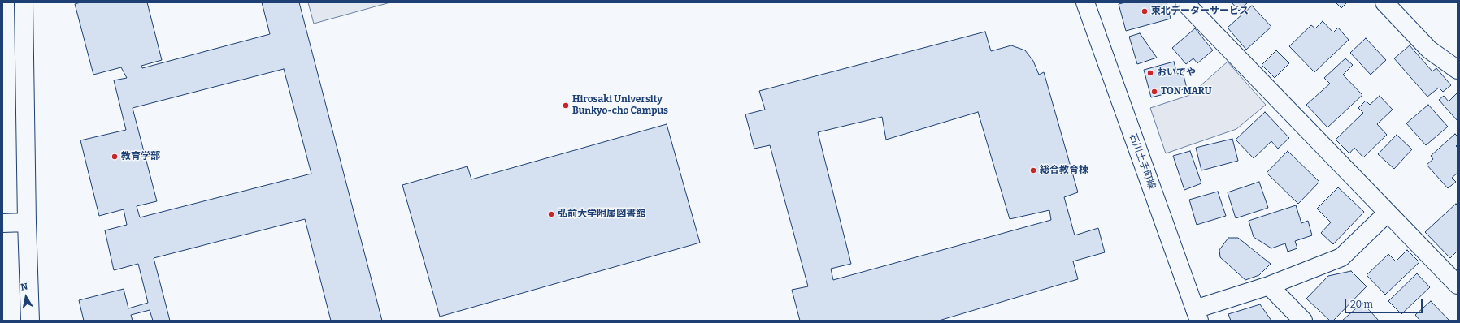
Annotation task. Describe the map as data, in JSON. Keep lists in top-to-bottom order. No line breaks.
{"streets":{"street":["石川土手町線"]},"places":["東北データーサービス","おいでや","TON MARU","Hirosaki University Bunkyo-cho Campus","教育学部","総合教育棟","弘前大学附属図書館"],"scale_bar":"20 m","north":"top"}
